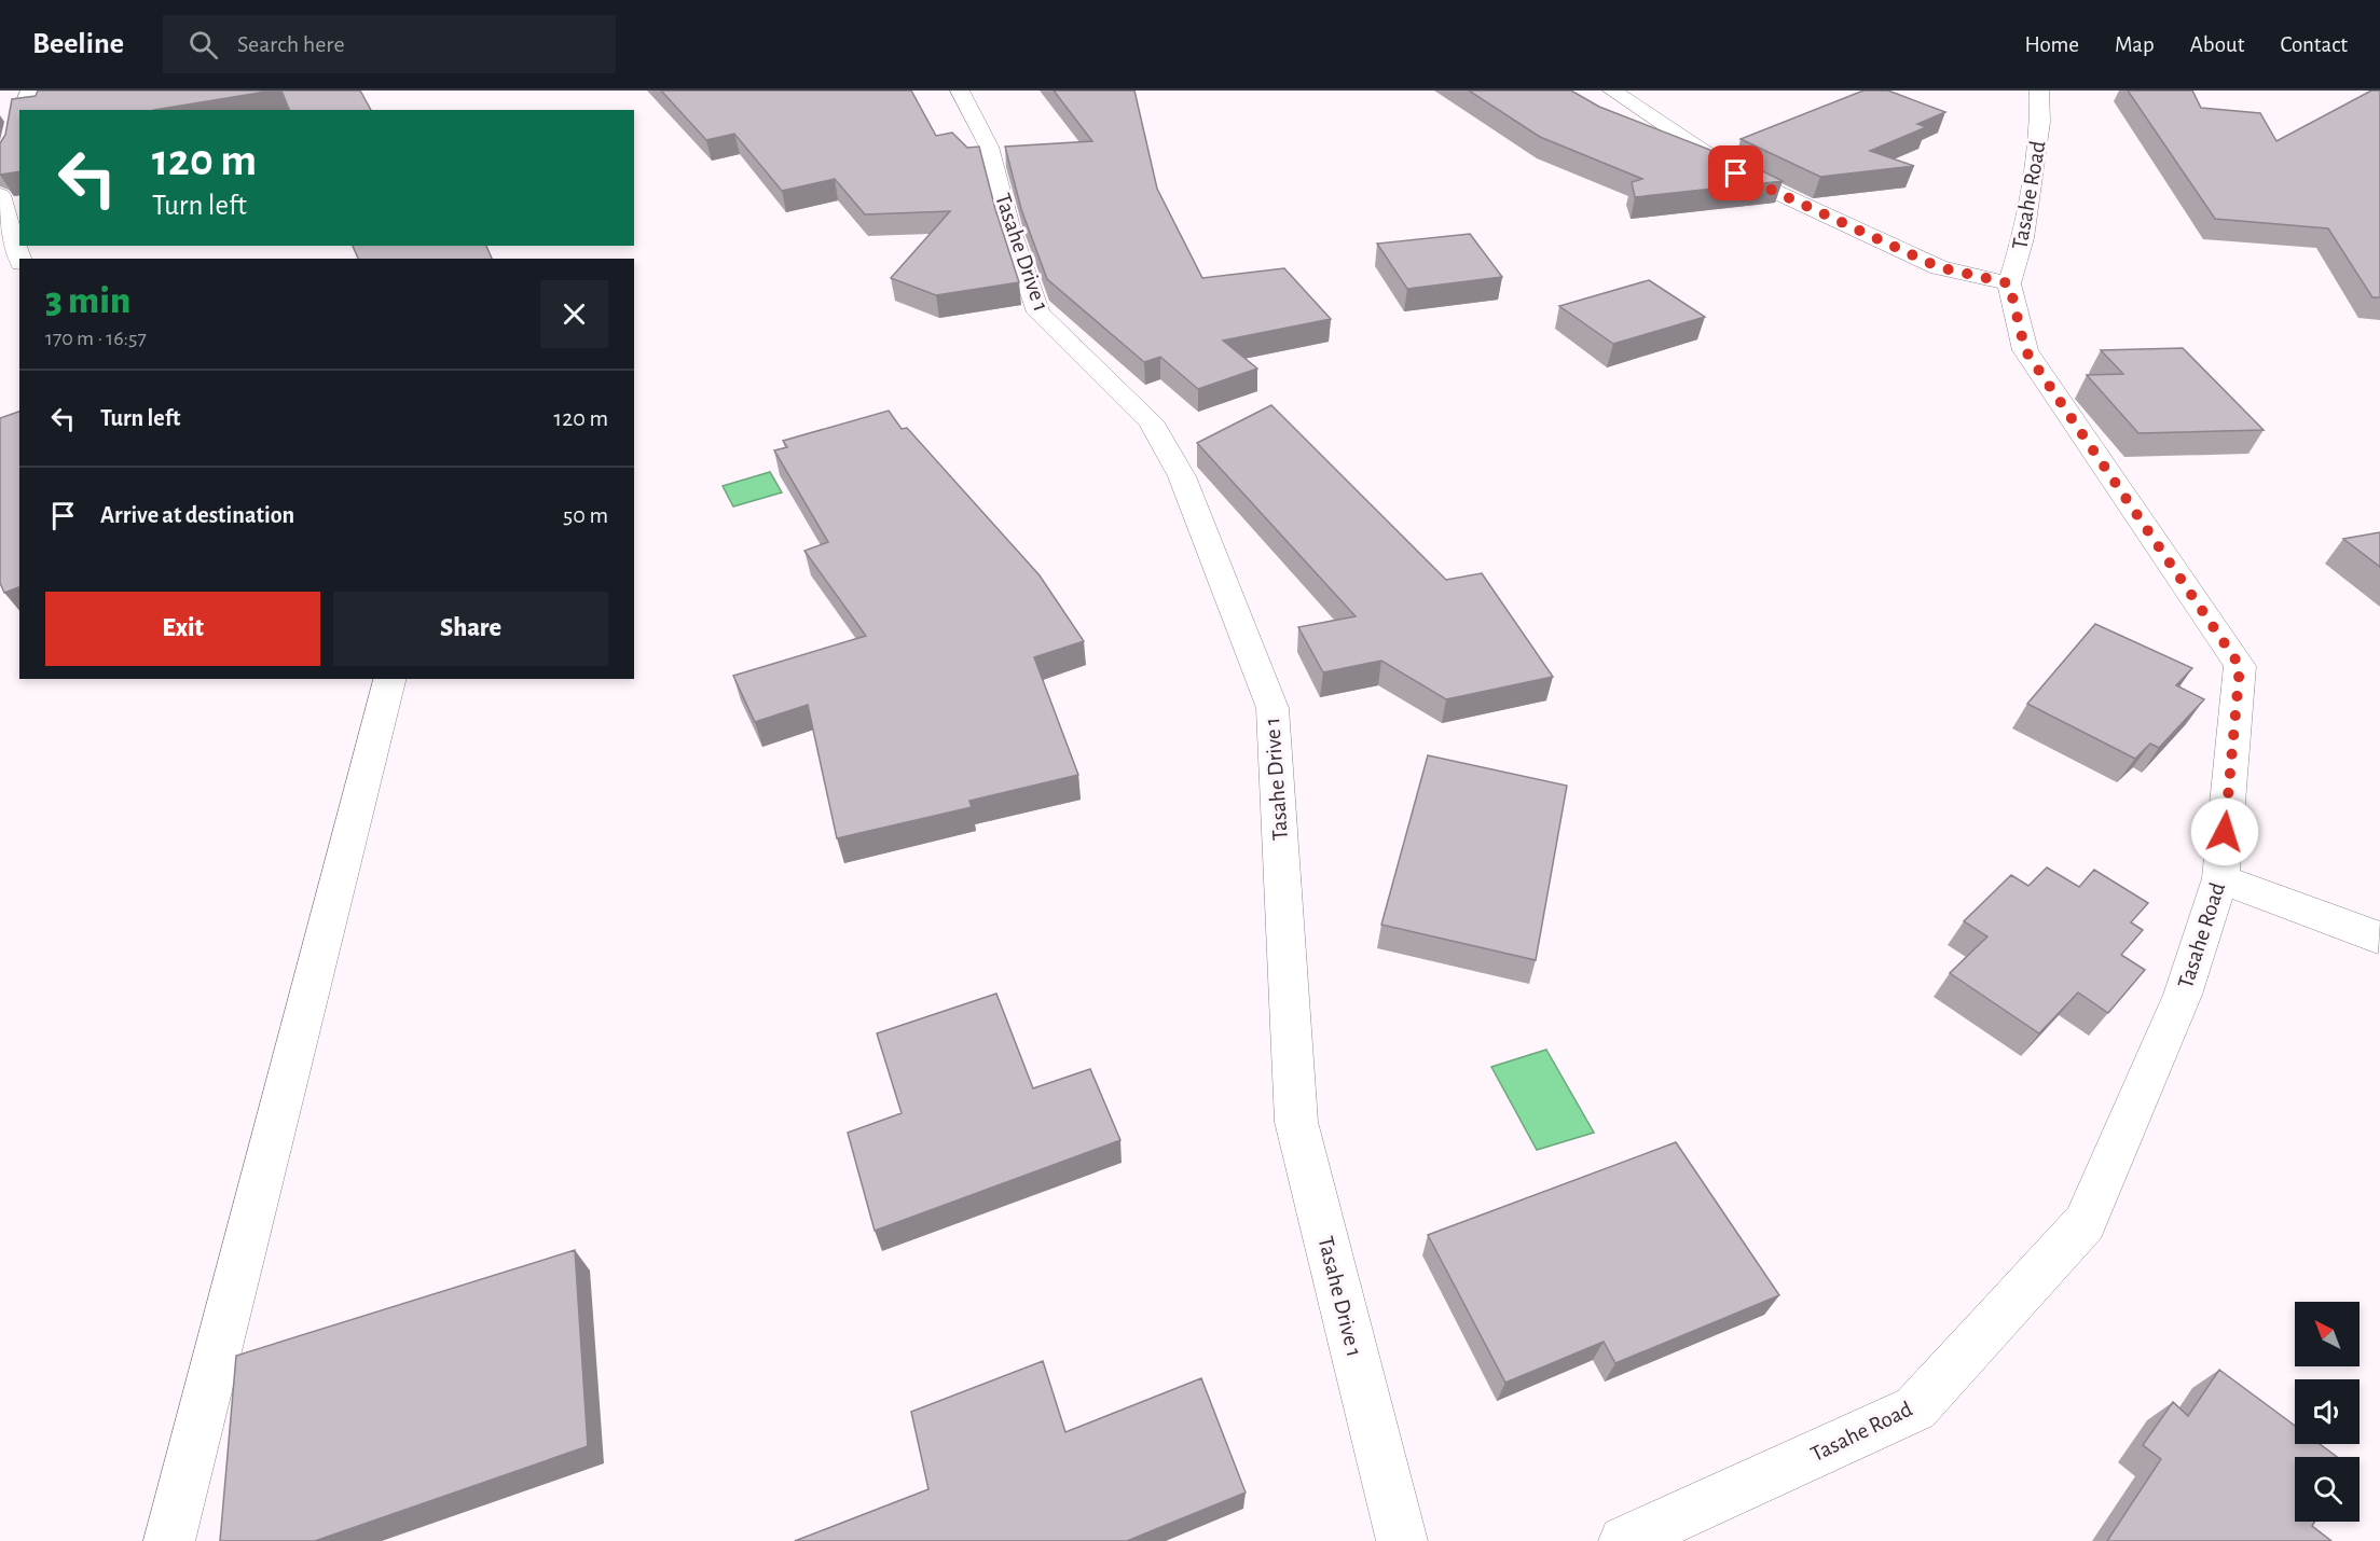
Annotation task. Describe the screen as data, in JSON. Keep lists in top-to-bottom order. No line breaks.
{"streets":{"street":["Tasahe Road","Tasahe Drive 1"]},"north":"top left","page":{"header":"Beeline","search":"Search here","nav":["Home","Map","About","Contact"],"turn":["120 m","Turn left"],"heading":["3 min","170 m · 16:57"],"list":[{"name":"Turn left","value":"120 m"},{"name":"Arrive at destination","value":"50 m"}],"buttons":["Exit","Share"]}}
